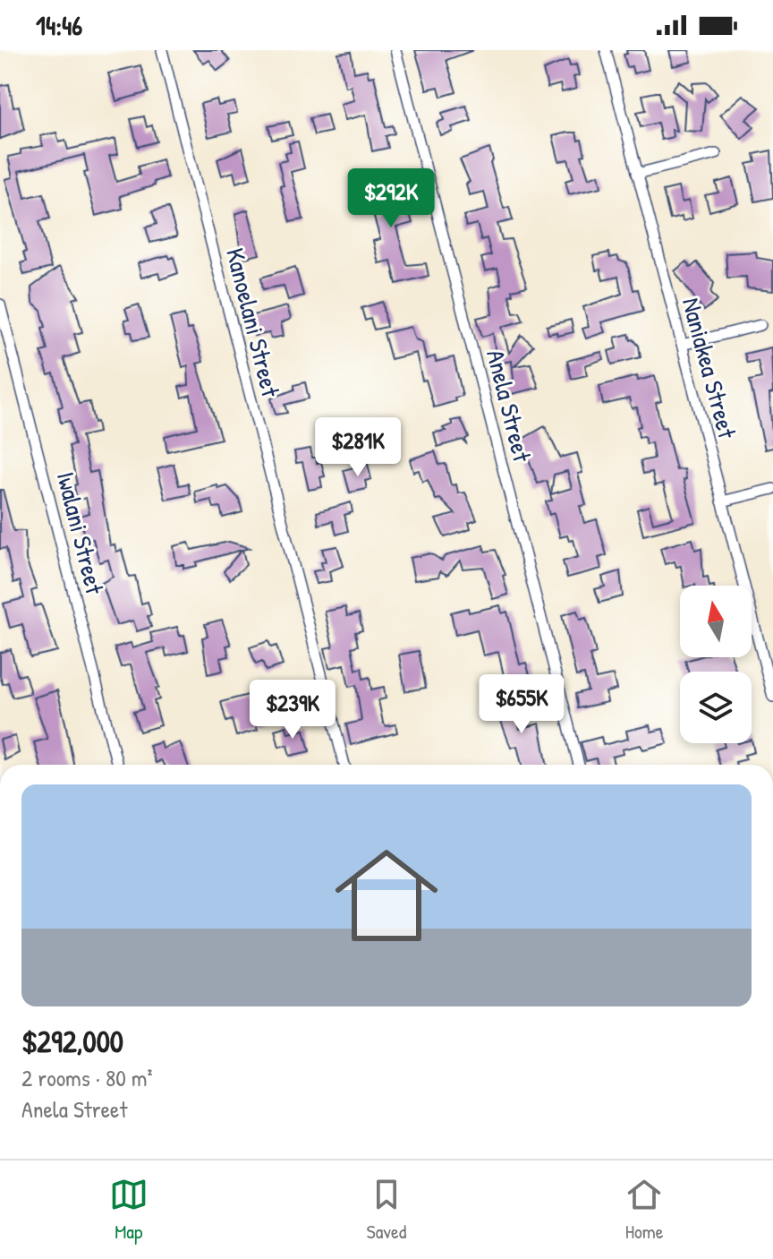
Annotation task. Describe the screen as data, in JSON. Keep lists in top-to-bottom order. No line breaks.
{"streets":{"street":["Kanoelani Street","Naniakea Street","Anela Street","Iwalani Street"]},"north":"top","page":{"status":"14:46","price":["$292K","$281K","$655K","$239K"],"list":[{"name":"$292,000","note":"2 rooms · 80 m² · Anela Street"}],"tabs":["Map","Saved","Home"]}}
